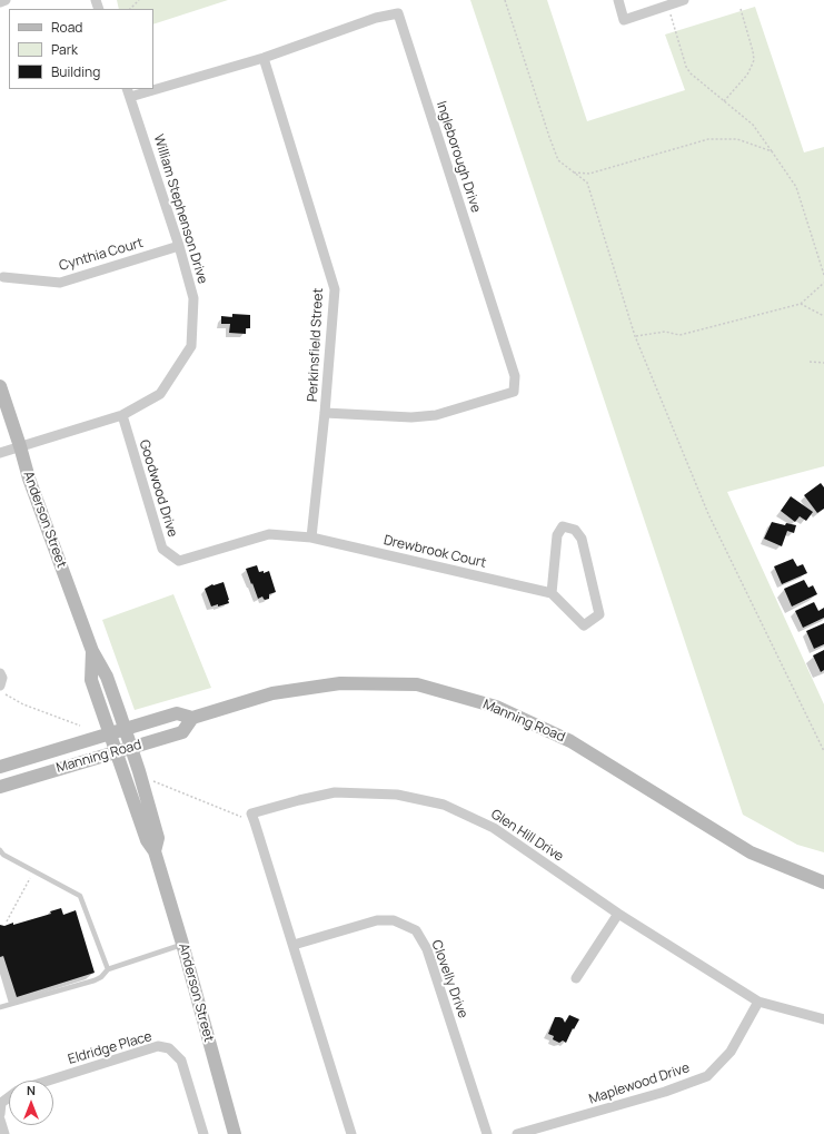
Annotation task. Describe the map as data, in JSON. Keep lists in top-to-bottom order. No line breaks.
{"streets":{"main road":["Anderson Street","Manning Road"],"street":["Ingleborough Drive","William Stephenson Drive","Cynthia Court","Perkinsfield Street","Goodwood Drive","Drewbrook Court","Glen Hill Drive","Clovelly Drive","Eldridge Place","Maplewood Drive"]},"crossings":[["Ingleborough Drive","William Stephenson Drive"],["Ingleborough Drive","Perkinsfield Street"],["William Stephenson Drive","Cynthia Court"],["William Stephenson Drive","Goodwood Drive"],["William Stephenson Drive","Anderson Street"],["Perkinsfield Street","Goodwood Drive"],["Perkinsfield Street","Drewbrook Court"],["Goodwood Drive","Drewbrook Court"],["Anderson Street","Manning Road"],["Glen Hill Drive","Maplewood Drive"]],"legend":["Road","Park","Building"],"north":"top"}
